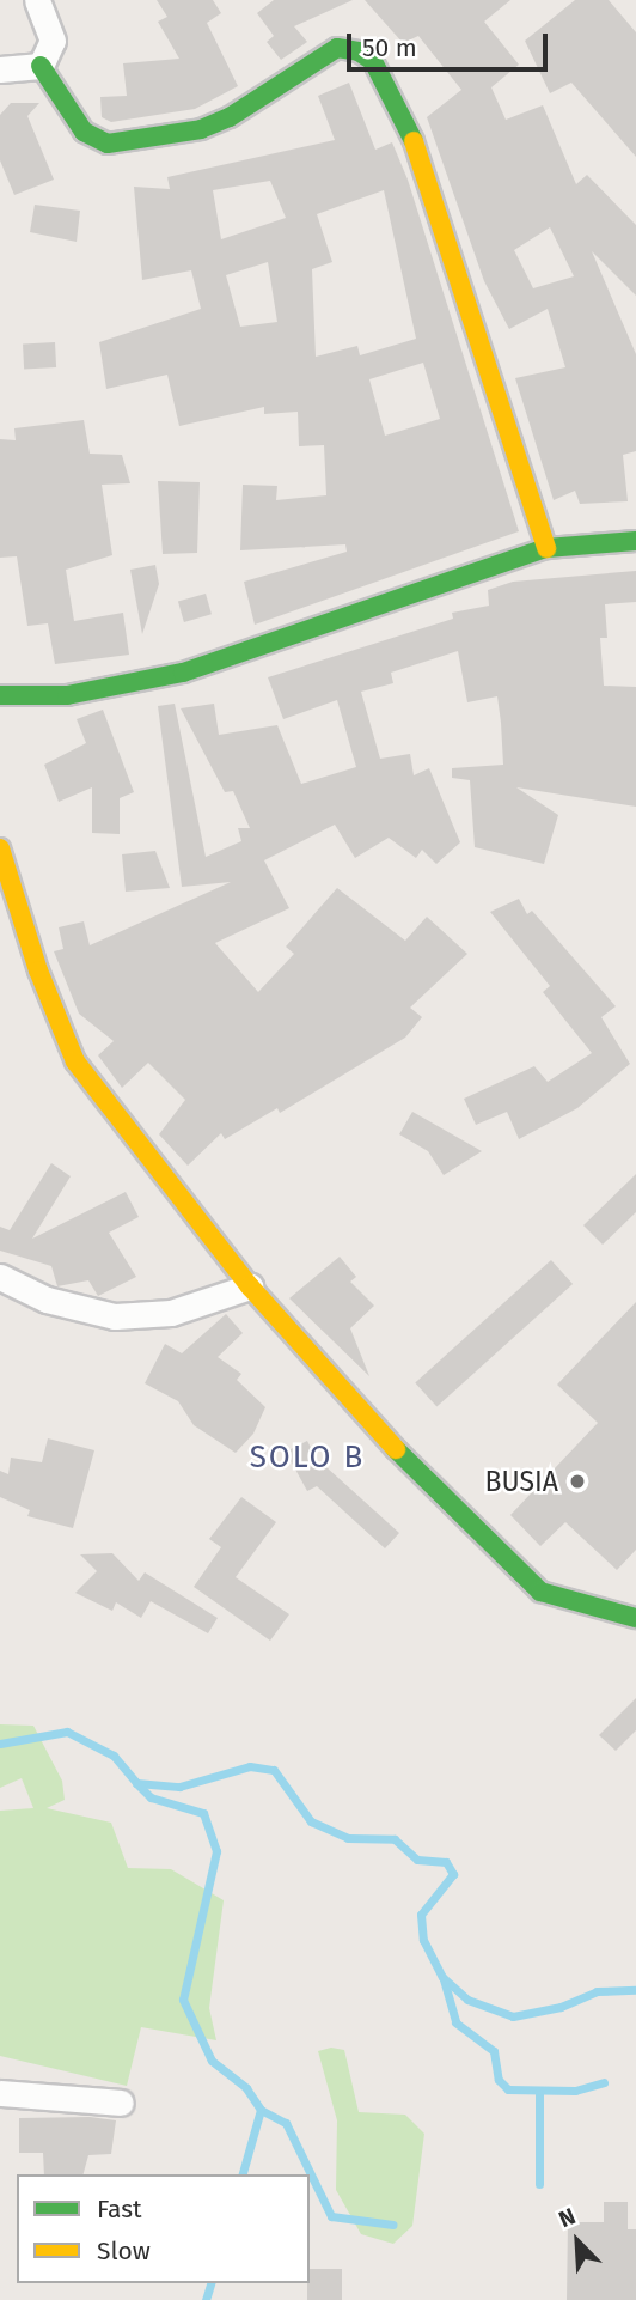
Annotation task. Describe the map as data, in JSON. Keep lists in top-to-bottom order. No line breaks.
{"districts":["SOLO B"],"places":["BUSIA"],"legend":["Fast","Slow"],"scale_bar":"50 m","north":"top left"}
